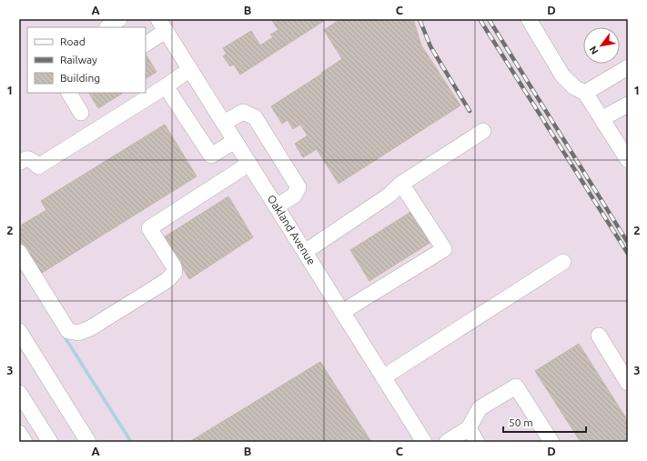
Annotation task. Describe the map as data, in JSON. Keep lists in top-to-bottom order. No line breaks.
{"streets":{"street":["Oakland Avenue"]},"legend":["Road","Railway","Building"],"scale_bar":"50 m","north":"bottom left","grid":{"columns":["A","B","C","D"],"rows":["1","2","3"]}}
